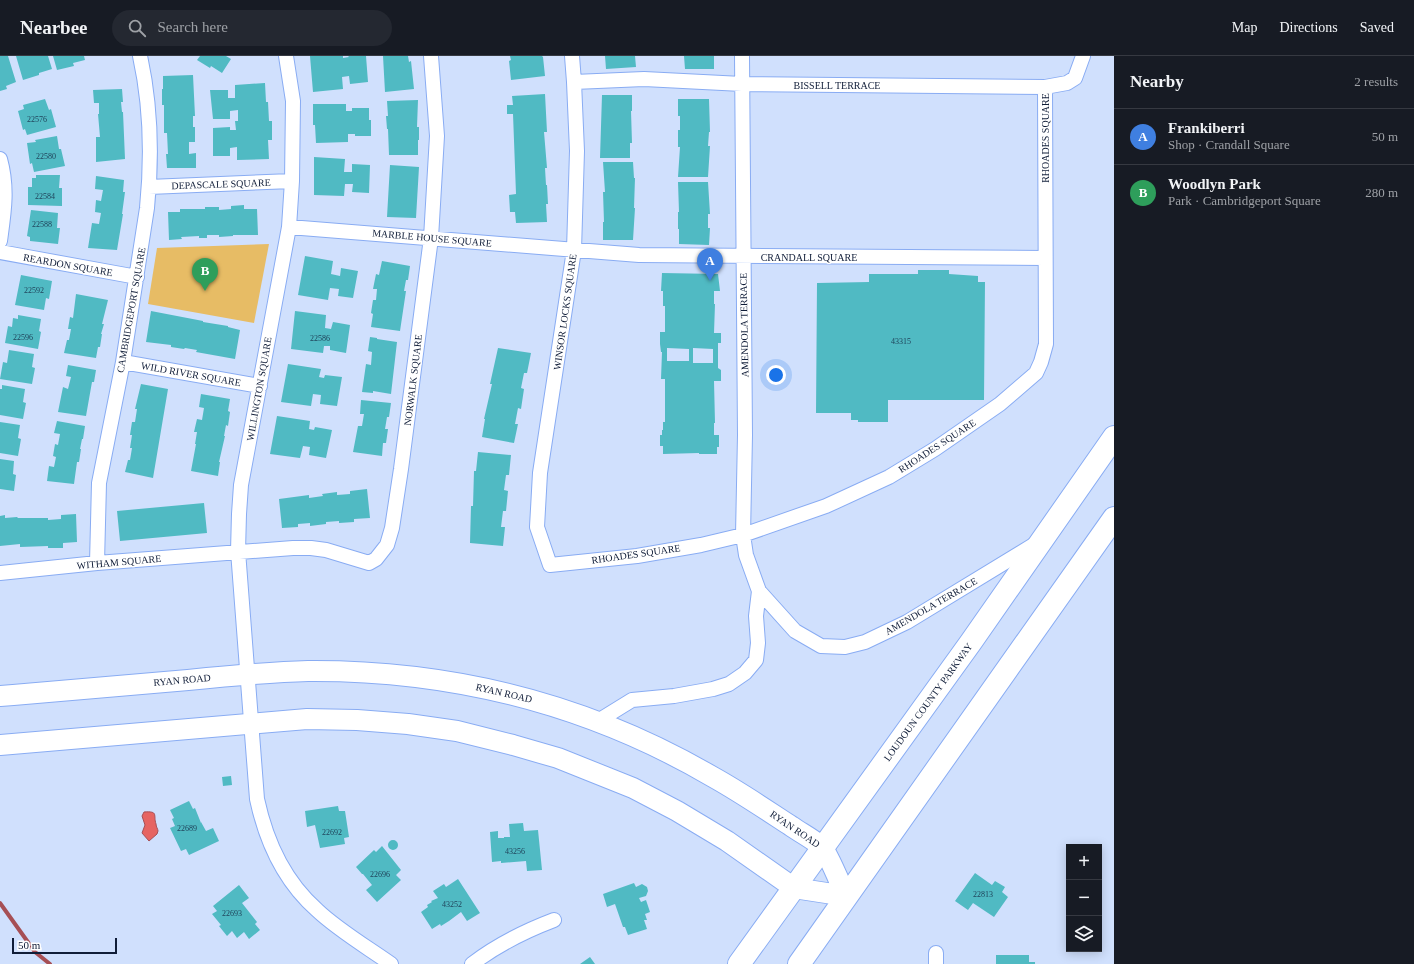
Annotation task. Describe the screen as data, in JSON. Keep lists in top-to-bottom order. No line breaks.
{"streets":{"main road":["RYAN ROAD","LOUDOUN COUNTY PARKWAY"],"street":["BISSELL TERRACE","RHOADES SQUARE","DEPASCALE SQUARE","MARBLE HOUSE SQUARE","CRANDALL SQUARE","REARDON SQUARE","CAMBRIDGEPORT SQUARE","WINSOR LOCKS SQUARE","AMENDOLA TERRACE","WILD RIVER SQUARE","NORWALK SQUARE","WILLINGTON SQUARE","WITHAM SQUARE"]},"crossings":[["BISSELL TERRACE","RHOADES SQUARE"],["BISSELL TERRACE","WINSOR LOCKS SQUARE"],["BISSELL TERRACE","AMENDOLA TERRACE"],["RHOADES SQUARE","CRANDALL SQUARE"],["RHOADES SQUARE","WINSOR LOCKS SQUARE"],["RHOADES SQUARE","AMENDOLA TERRACE"],["DEPASCALE SQUARE","CAMBRIDGEPORT SQUARE"],["DEPASCALE SQUARE","WILLINGTON SQUARE"],["MARBLE HOUSE SQUARE","CRANDALL SQUARE"],["MARBLE HOUSE SQUARE","WINSOR LOCKS SQUARE"],["MARBLE HOUSE SQUARE","NORWALK SQUARE"],["MARBLE HOUSE SQUARE","WILLINGTON SQUARE"],["CRANDALL SQUARE","WINSOR LOCKS SQUARE"],["CRANDALL SQUARE","AMENDOLA TERRACE"],["REARDON SQUARE","CAMBRIDGEPORT SQUARE"],["CAMBRIDGEPORT SQUARE","WILD RIVER SQUARE"],["CAMBRIDGEPORT SQUARE","WITHAM SQUARE"],["AMENDOLA TERRACE","RYAN ROAD"],["AMENDOLA TERRACE","LOUDOUN COUNTY PARKWAY"],["WILD RIVER SQUARE","WILLINGTON SQUARE"],["NORWALK SQUARE","WILLINGTON SQUARE"],["NORWALK SQUARE","WITHAM SQUARE"],["WILLINGTON SQUARE","WITHAM SQUARE"],["WILLINGTON SQUARE","RYAN ROAD"],["RYAN ROAD","LOUDOUN COUNTY PARKWAY"]],"house_numbers":["22576","22580","22584","22588","22592","22596","22586","43315","22689","22692","43256","22696","22813","43252","22693"],"scale_bar":"50 m","page":{"header":"Nearbee","search":"Search here","nav":["Map","Directions","Saved"],"heading":["Nearby","2 results"],"list":[{"mark":"A","name":"Frankiberri","note":"Shop · Crandall Square","value":"50 m"},{"mark":"B","name":"Woodlyn Park","note":"Park · Cambridgeport Square","value":"280 m"}],"pins":["A","B"],"map_buttons":["+","−"],"scale":"50 m"}}
